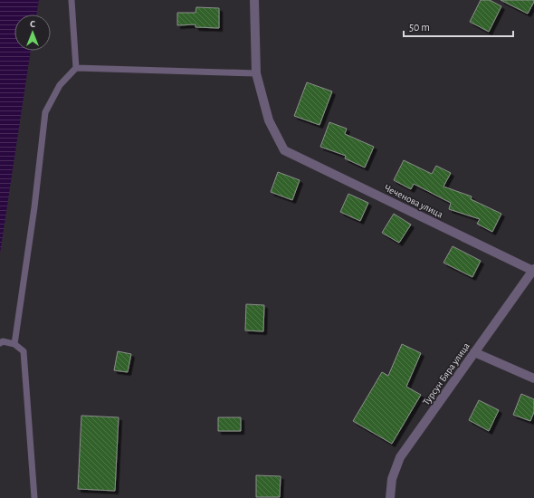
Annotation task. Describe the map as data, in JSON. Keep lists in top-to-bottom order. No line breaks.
{"streets":{"street":["Чеченова улица","Турсун Бяра улица"]},"crossings":[["Чеченова улица","Турсун Бяра улица"]],"scale_bar":"50 m","north":"top"}
